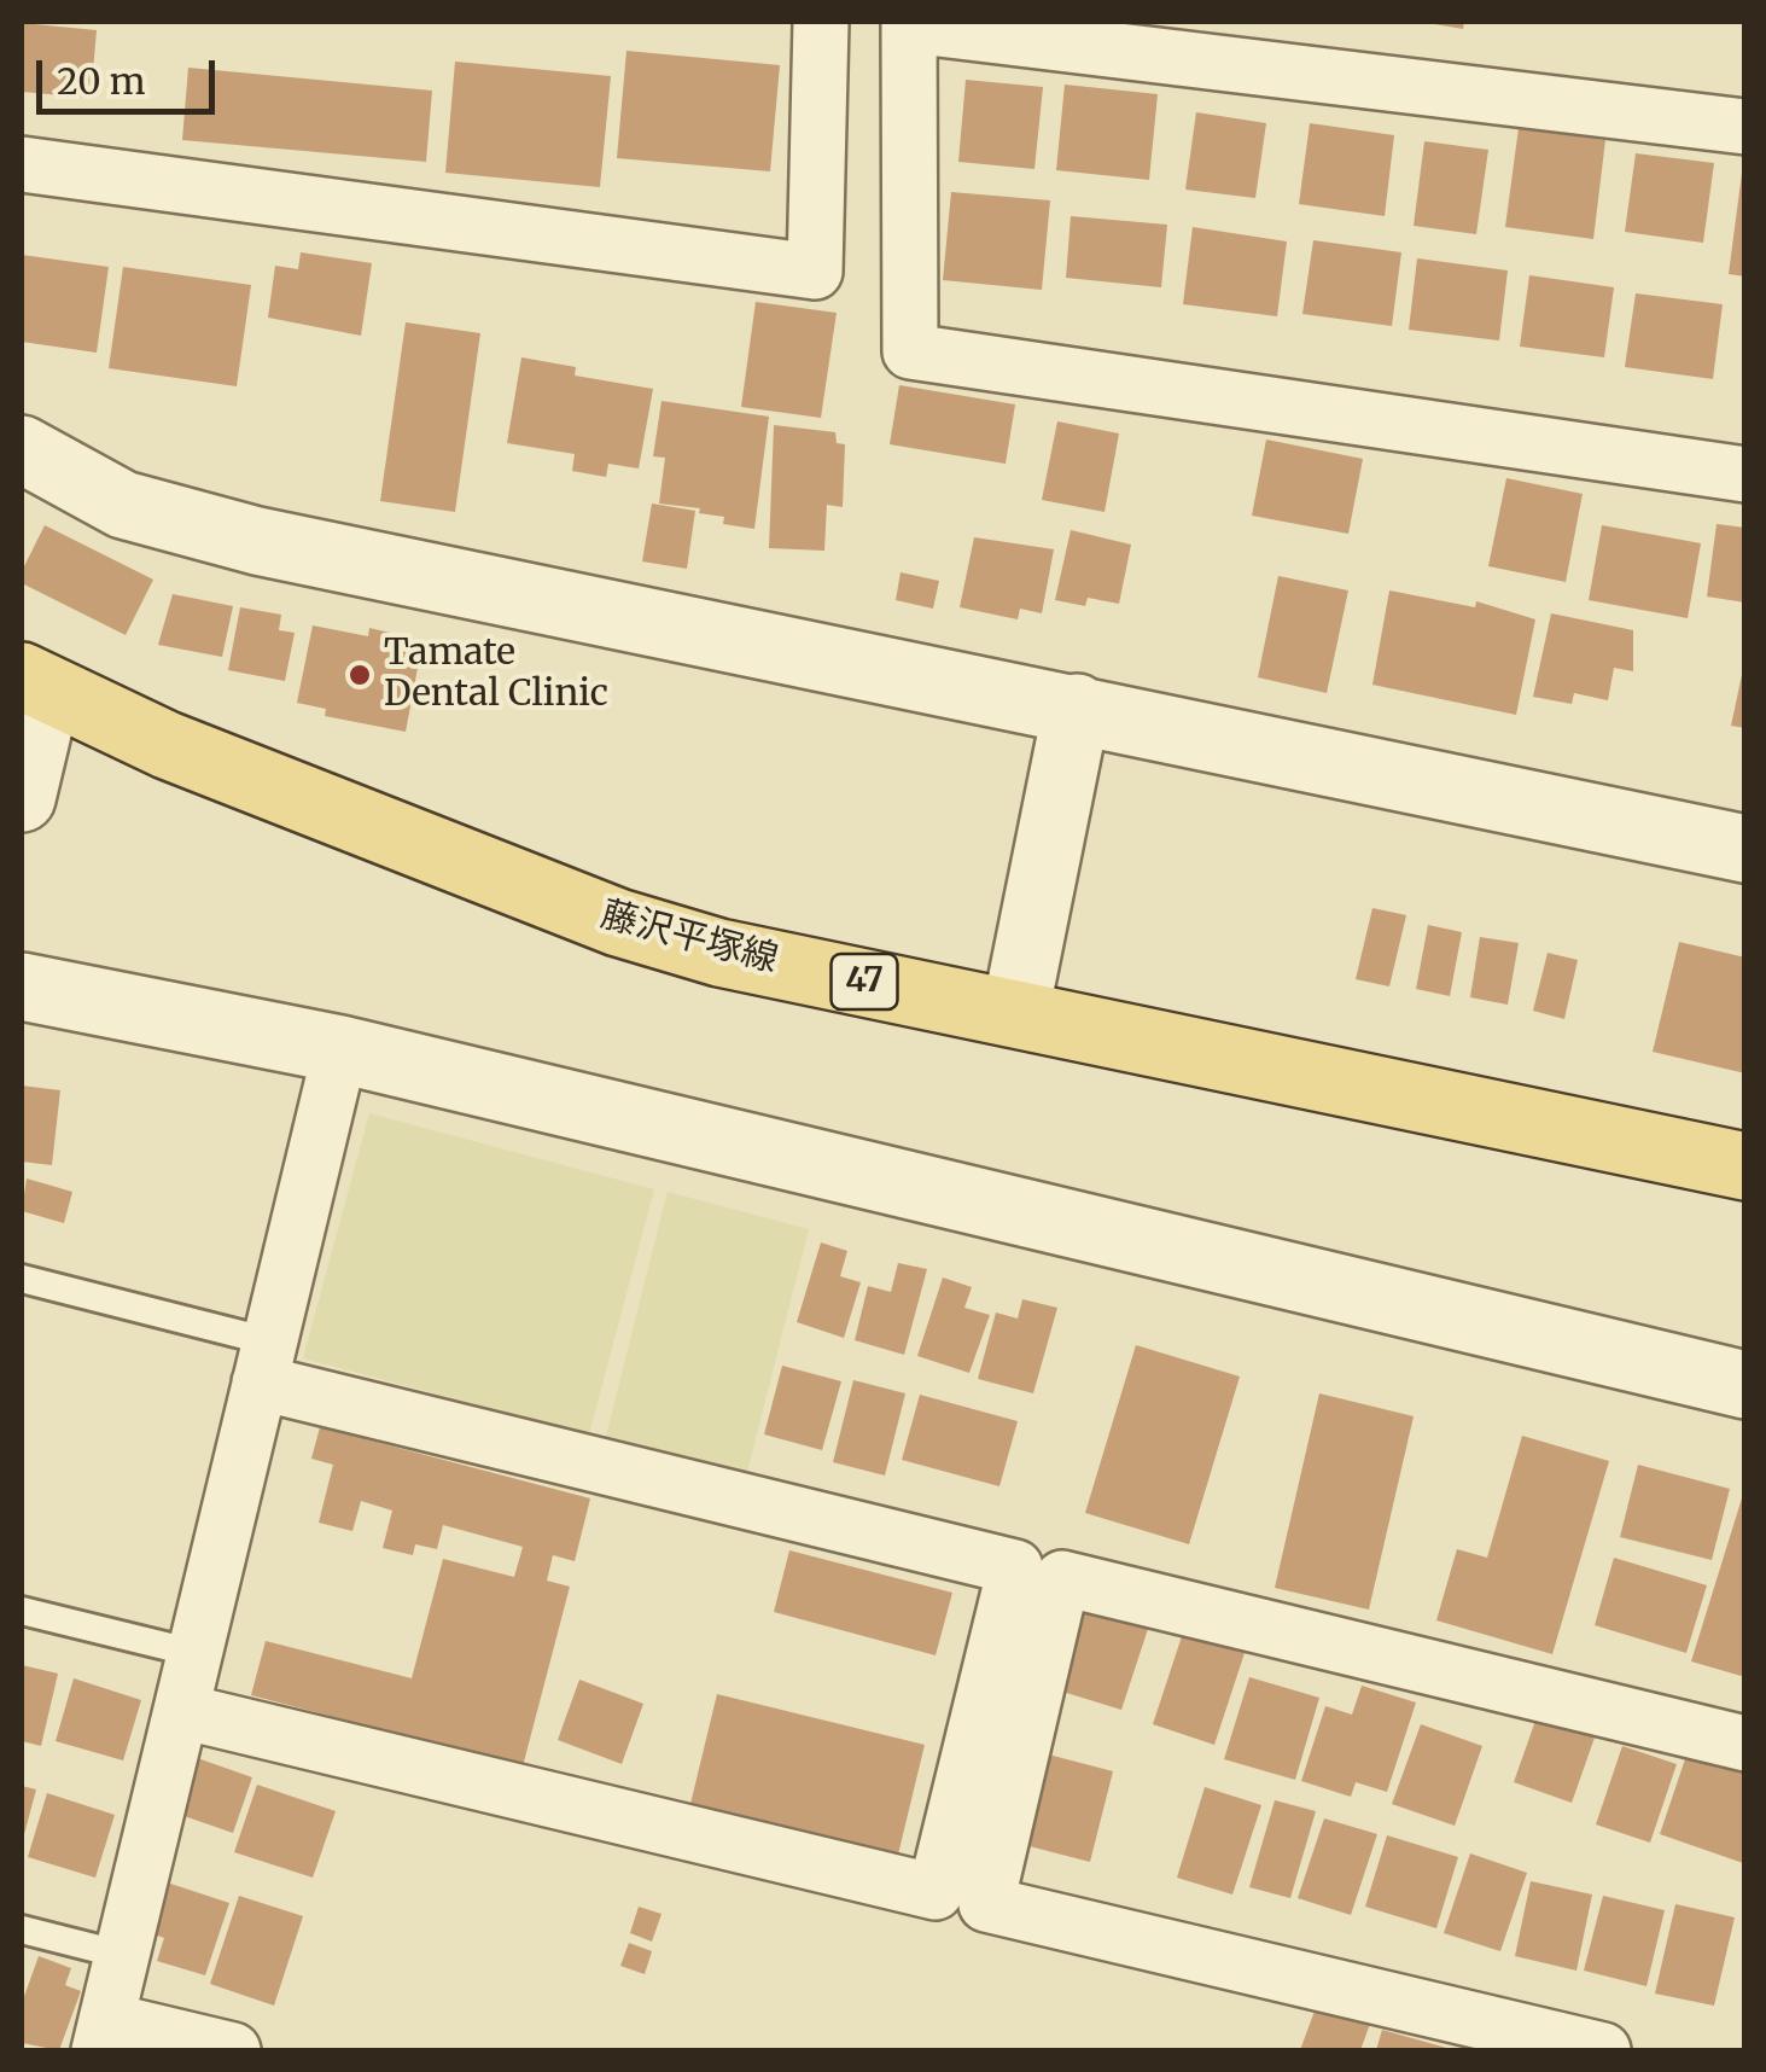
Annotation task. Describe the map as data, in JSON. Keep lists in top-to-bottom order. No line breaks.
{"streets":{"main road":["藤沢平塚線","47"]},"places":["Tamate Dental Clinic"],"scale_bar":"20 m"}
